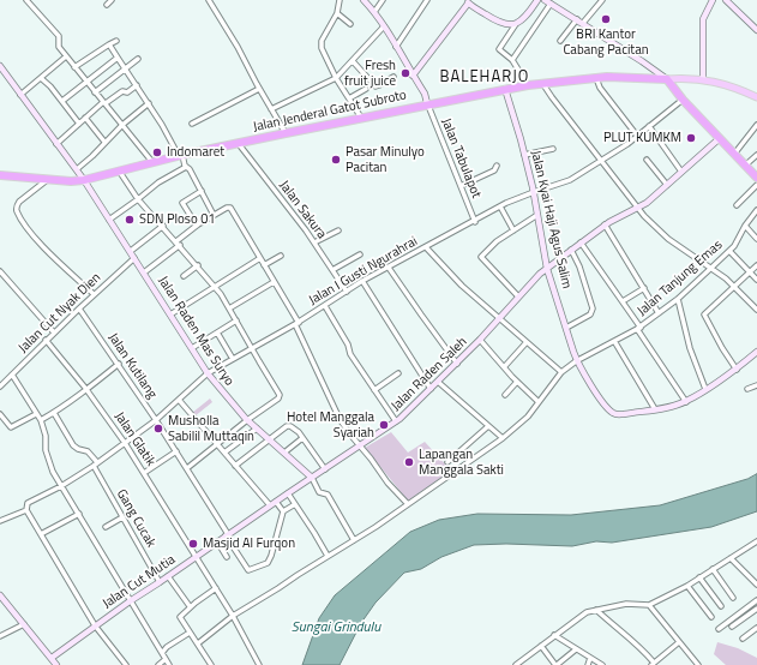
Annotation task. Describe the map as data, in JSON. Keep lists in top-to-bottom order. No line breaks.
{"streets":{"highway":["Jalan Jenderal Gatot Subroto"],"street":["Jalan Tabulapot","Jalan Sakura","Jalan Kyai Haji Agus Salim","Jalan I Gusti Ngurahrai","Jalan Tanjung Emas","Jalan Cut Nyak Dien","Jalan Raden Mas Suryo","Jalan Kutilang","Jalan Raden Saleh","Jalan Glatik","Gang Cucak","Jalan Cut Mutia"]},"crossings":[["Jalan Jenderal Gatot Subroto","Jalan Tabulapot"],["Jalan Jenderal Gatot Subroto","Jalan Sakura"],["Jalan Jenderal Gatot Subroto","Jalan Kyai Haji Agus Salim"],["Jalan Jenderal Gatot Subroto","Jalan Raden Mas Suryo"],["Jalan Tabulapot","Jalan I Gusti Ngurahrai"],["Jalan Sakura","Jalan I Gusti Ngurahrai"],["Jalan Kyai Haji Agus Salim","Jalan I Gusti Ngurahrai"],["Jalan Kyai Haji Agus Salim","Jalan Tanjung Emas"],["Jalan Kyai Haji Agus Salim","Jalan Raden Saleh"],["Jalan I Gusti Ngurahrai","Jalan Raden Mas Suryo"],["Jalan I Gusti Ngurahrai","Jalan Kutilang"],["Jalan I Gusti Ngurahrai","Jalan Glatik"],["Jalan I Gusti Ngurahrai","Gang Cucak"],["Jalan Tanjung Emas","Jalan Glatik"],["Jalan Cut Nyak Dien","Jalan Raden Mas Suryo"],["Jalan Cut Nyak Dien","Jalan Kutilang"],["Jalan Cut Nyak Dien","Jalan Glatik"],["Jalan Raden Mas Suryo","Jalan Raden Saleh"],["Jalan Raden Mas Suryo","Jalan Cut Mutia"],["Jalan Kutilang","Jalan Cut Mutia"],["Jalan Raden Saleh","Jalan Cut Mutia"],["Jalan Glatik","Jalan Cut Mutia"],["Gang Cucak","Jalan Cut Mutia"]],"districts":["BALEHARJO"],"water":["Sungai Grindulu"],"places":["BRI Kantor Cabang Pacitan","Fresh fruit juice","PLUT KUMKM","Indomaret","Pasar Minulyo Pacitan","SDN Ploso 01","Hotel Manggala Syariah","Musholla Sabilil Muttaqin","Lapangan Manggala Sakti","Masjid Al Furqon"]}
